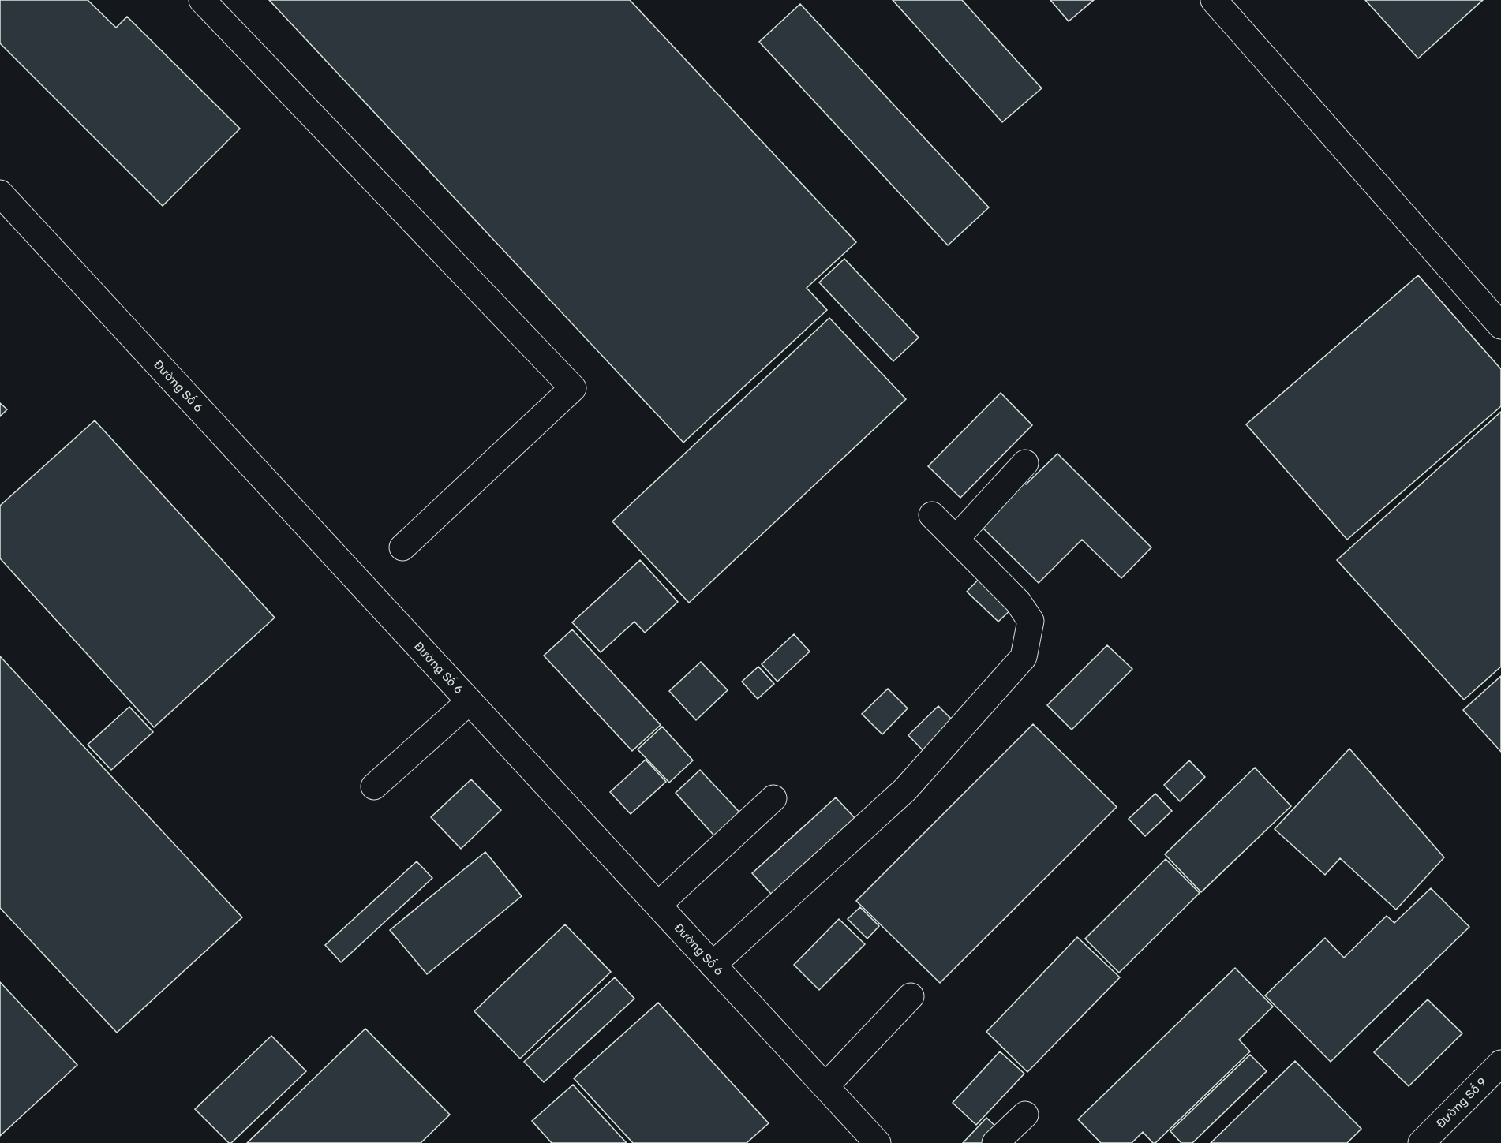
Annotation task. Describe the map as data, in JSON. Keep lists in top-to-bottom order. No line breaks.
{"streets":{"street":["Đường Số 6","Đường Số 9"]}}
